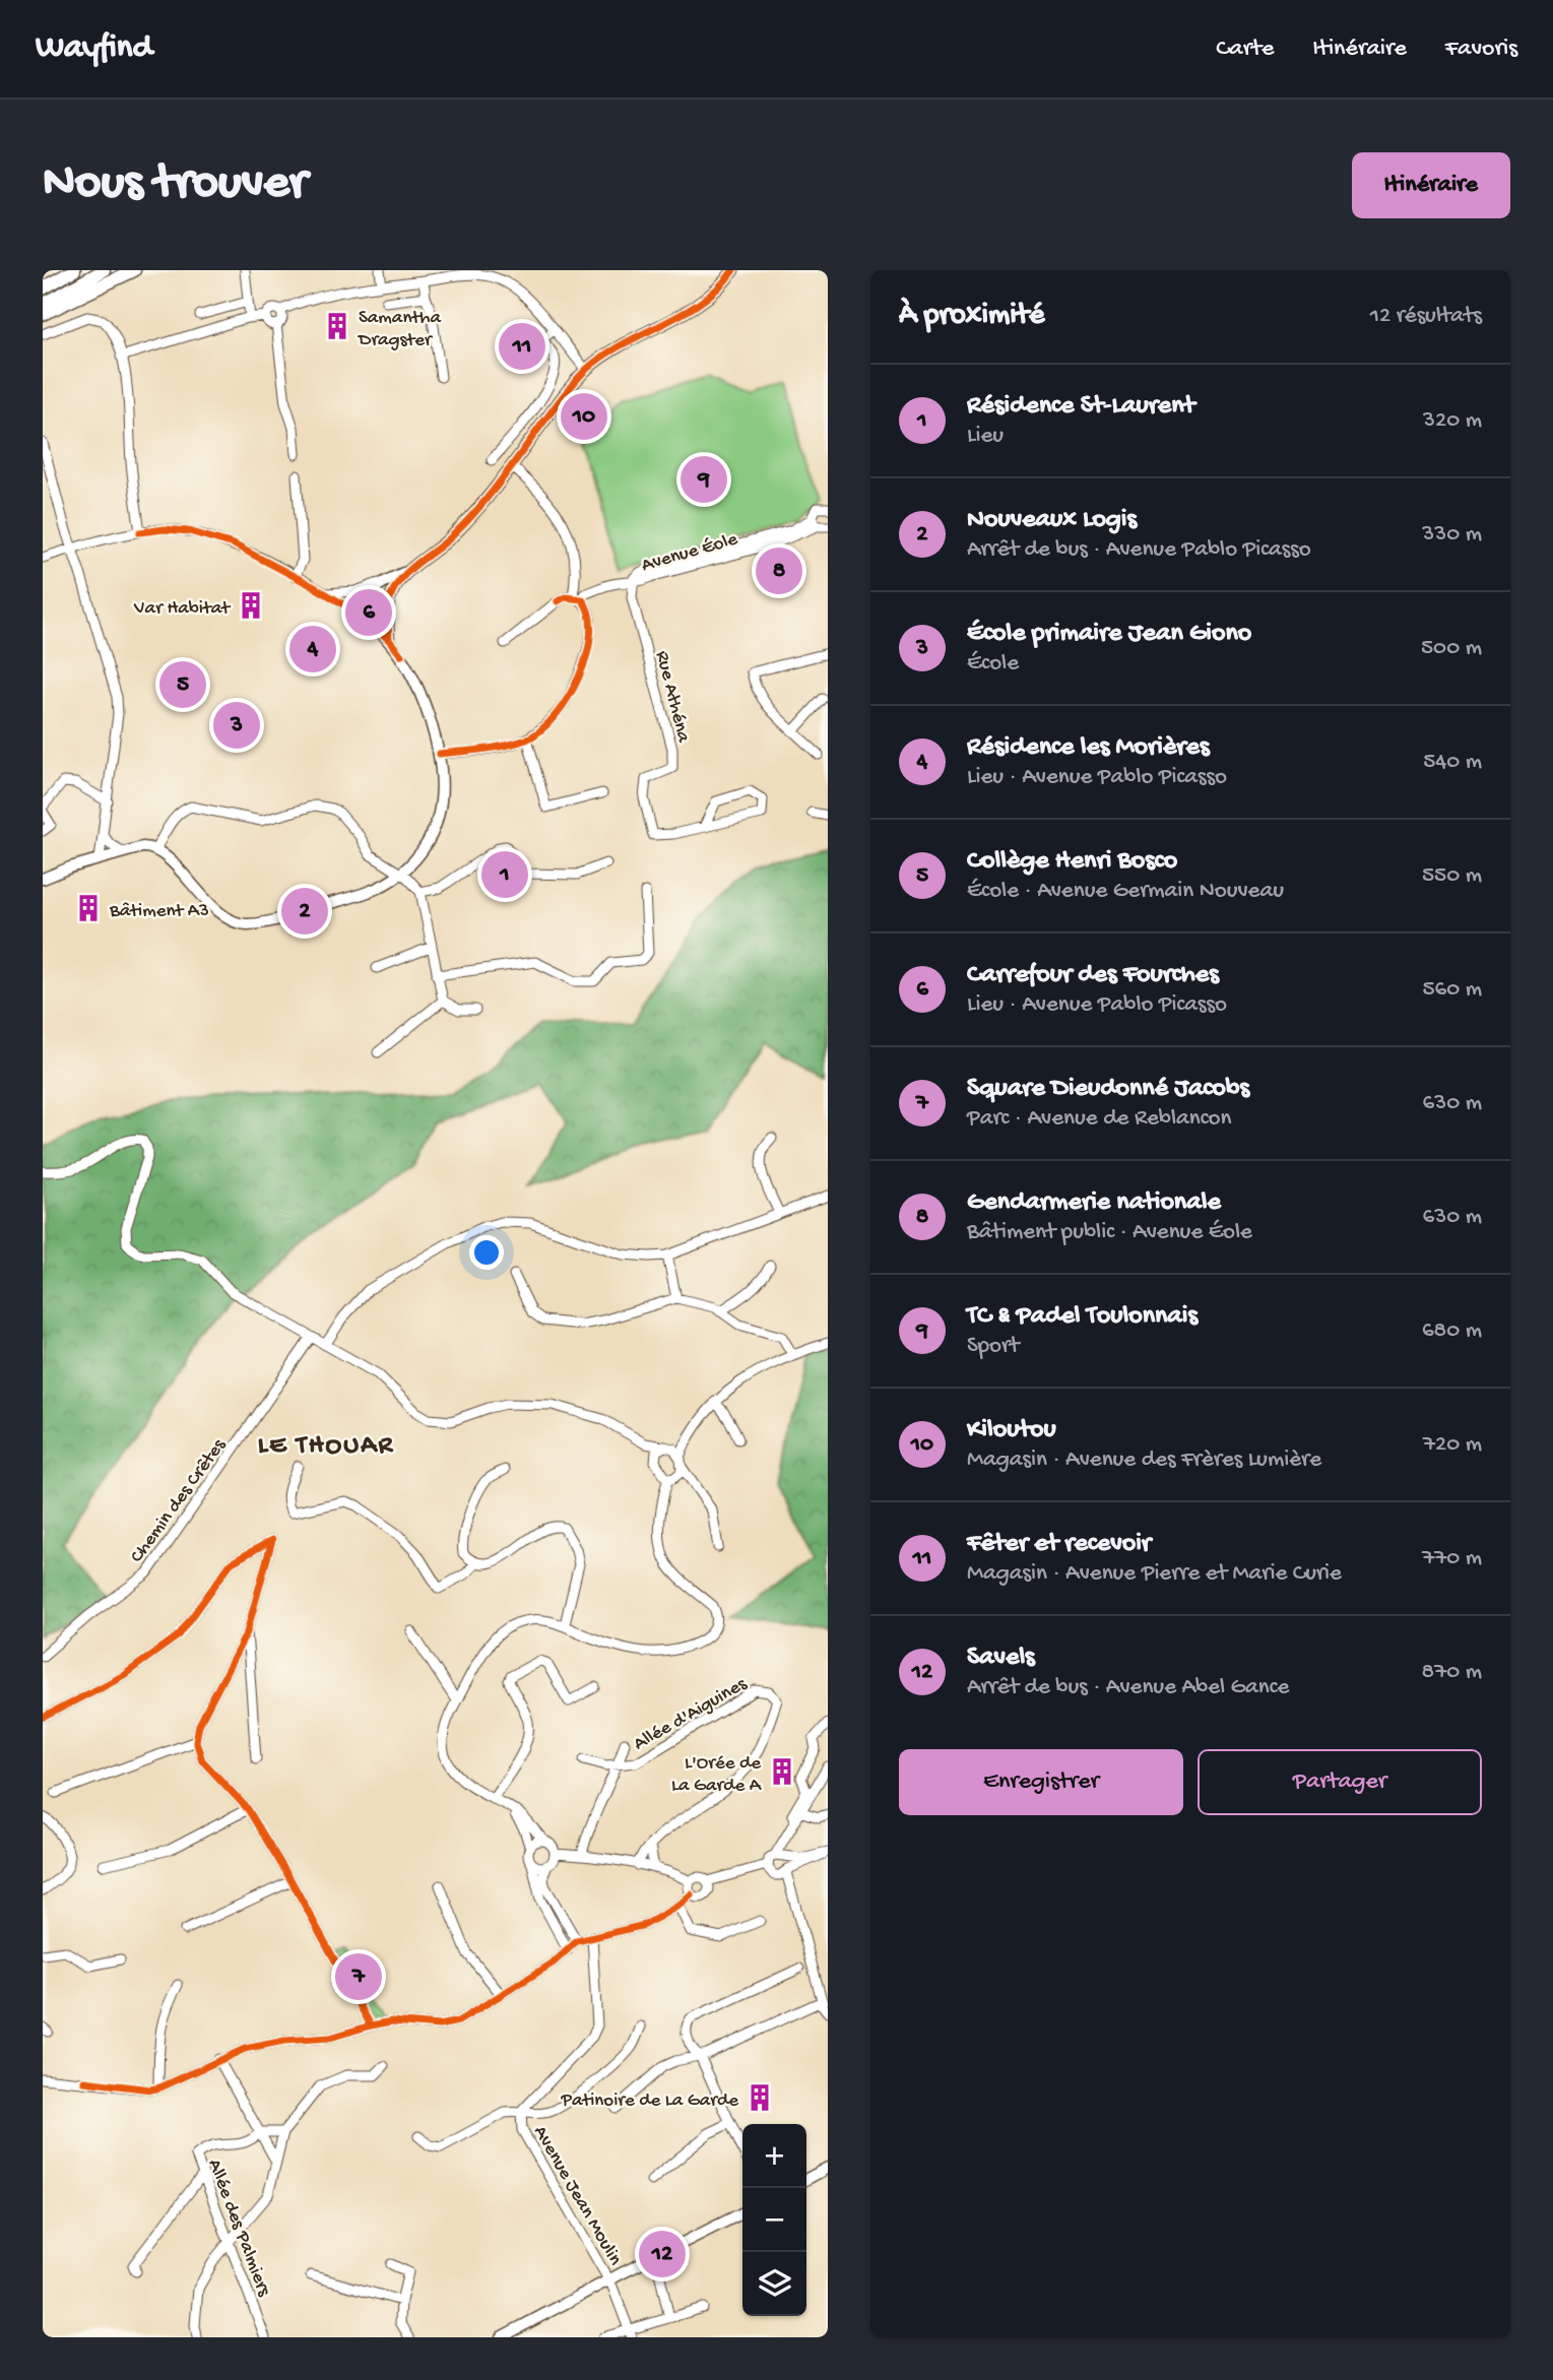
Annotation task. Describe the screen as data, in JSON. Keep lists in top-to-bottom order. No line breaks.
{"streets":{"street":["Avenue Éole","Rue Athéna","Chemin des Crêtes","Allée d'Aiguines","Avenue Jean Moulin","Allée des Palmiers"]},"crossings":[["Avenue Éole","Rue Athéna"]],"districts":["LE THOUAR"],"places":{"building":["Samantha Dragster","Var Habitat","Bâtiment A3","L'Orée de La Garde A","Patinoire de La Garde"]},"page":{"header":"Wayfind","nav":["Carte","Itinéraire","Favoris"],"buttons":["Itinéraire",["Enregistrer","Partager"]],"title":"Nous trouver","heading":["À proximité","12 résultats"],"pins":["11","10","9","8","6","4","5","3","1","2","7","12"],"list":[{"mark":"1","name":"Résidence St-Laurent","note":"Lieu","value":"320 m"},{"mark":"2","name":"Nouveaux Logis","note":"Arrêt de bus · Avenue Pablo Picasso","value":"330 m"},{"mark":"3","name":"École primaire Jean Giono","note":"École","value":"500 m"},{"mark":"4","name":"Résidence les Morières","note":"Lieu · Avenue Pablo Picasso","value":"540 m"},{"mark":"5","name":"Collège Henri Bosco","note":"École · Avenue Germain Nouveau","value":"550 m"},{"mark":"6","name":"Carrefour des Fourches","note":"Lieu · Avenue Pablo Picasso","value":"560 m"},{"mark":"7","name":"Square Dieudonné Jacobs","note":"Parc · Avenue de Reblancon","value":"630 m"},{"mark":"8","name":"Gendarmerie nationale","note":"Bâtiment public · Avenue Éole","value":"630 m"},{"mark":"9","name":"TC & Padel Toulonnais","note":"Sport","value":"680 m"},{"mark":"10","name":"Kiloutou","note":"Magasin · Avenue des Frères Lumière","value":"720 m"},{"mark":"11","name":"Fêter et recevoir","note":"Magasin · Avenue Pierre et Marie Curie","value":"770 m"},{"mark":"12","name":"Savels","note":"Arrêt de bus · Avenue Abel Gance","value":"870 m"}],"map_buttons":["+","−"]}}
